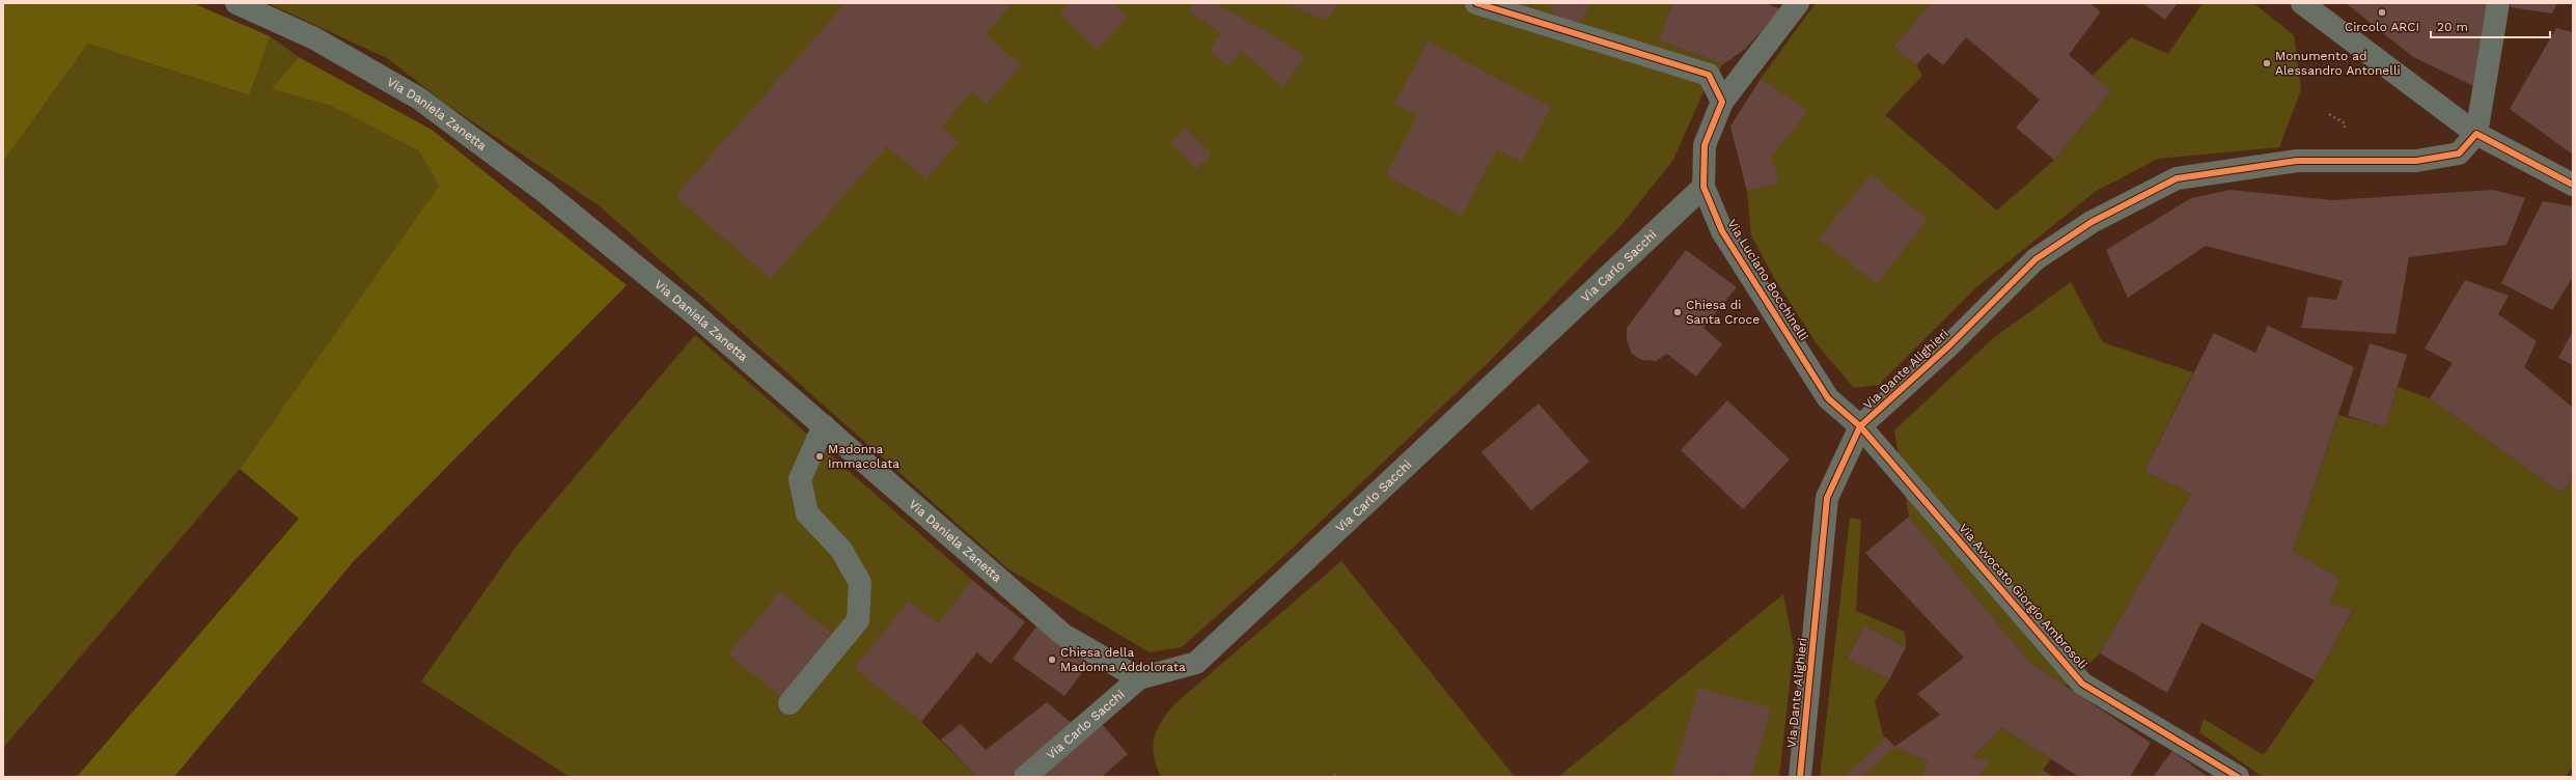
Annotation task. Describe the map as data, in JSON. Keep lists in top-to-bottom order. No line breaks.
{"streets":{"street":["Via Daniela Zanetta","Via Carlo Sacchi","Via Luciano Bocchinelli","Via Dante Alighieri","Via Avvocato Giorgio Ambrosoli"]},"crossings":[["Via Daniela Zanetta","Via Carlo Sacchi"],["Via Carlo Sacchi","Via Luciano Bocchinelli"],["Via Luciano Bocchinelli","Via Dante Alighieri"],["Via Luciano Bocchinelli","Via Avvocato Giorgio Ambrosoli"],["Via Dante Alighieri","Via Avvocato Giorgio Ambrosoli"]],"places":["Circolo ARCI","Monumento ad Alessandro Antonelli","Chiesa di Santa Croce","Madonna Immacolata","Chiesa della Madonna Addolorata"],"scale_bar":"20 m"}
